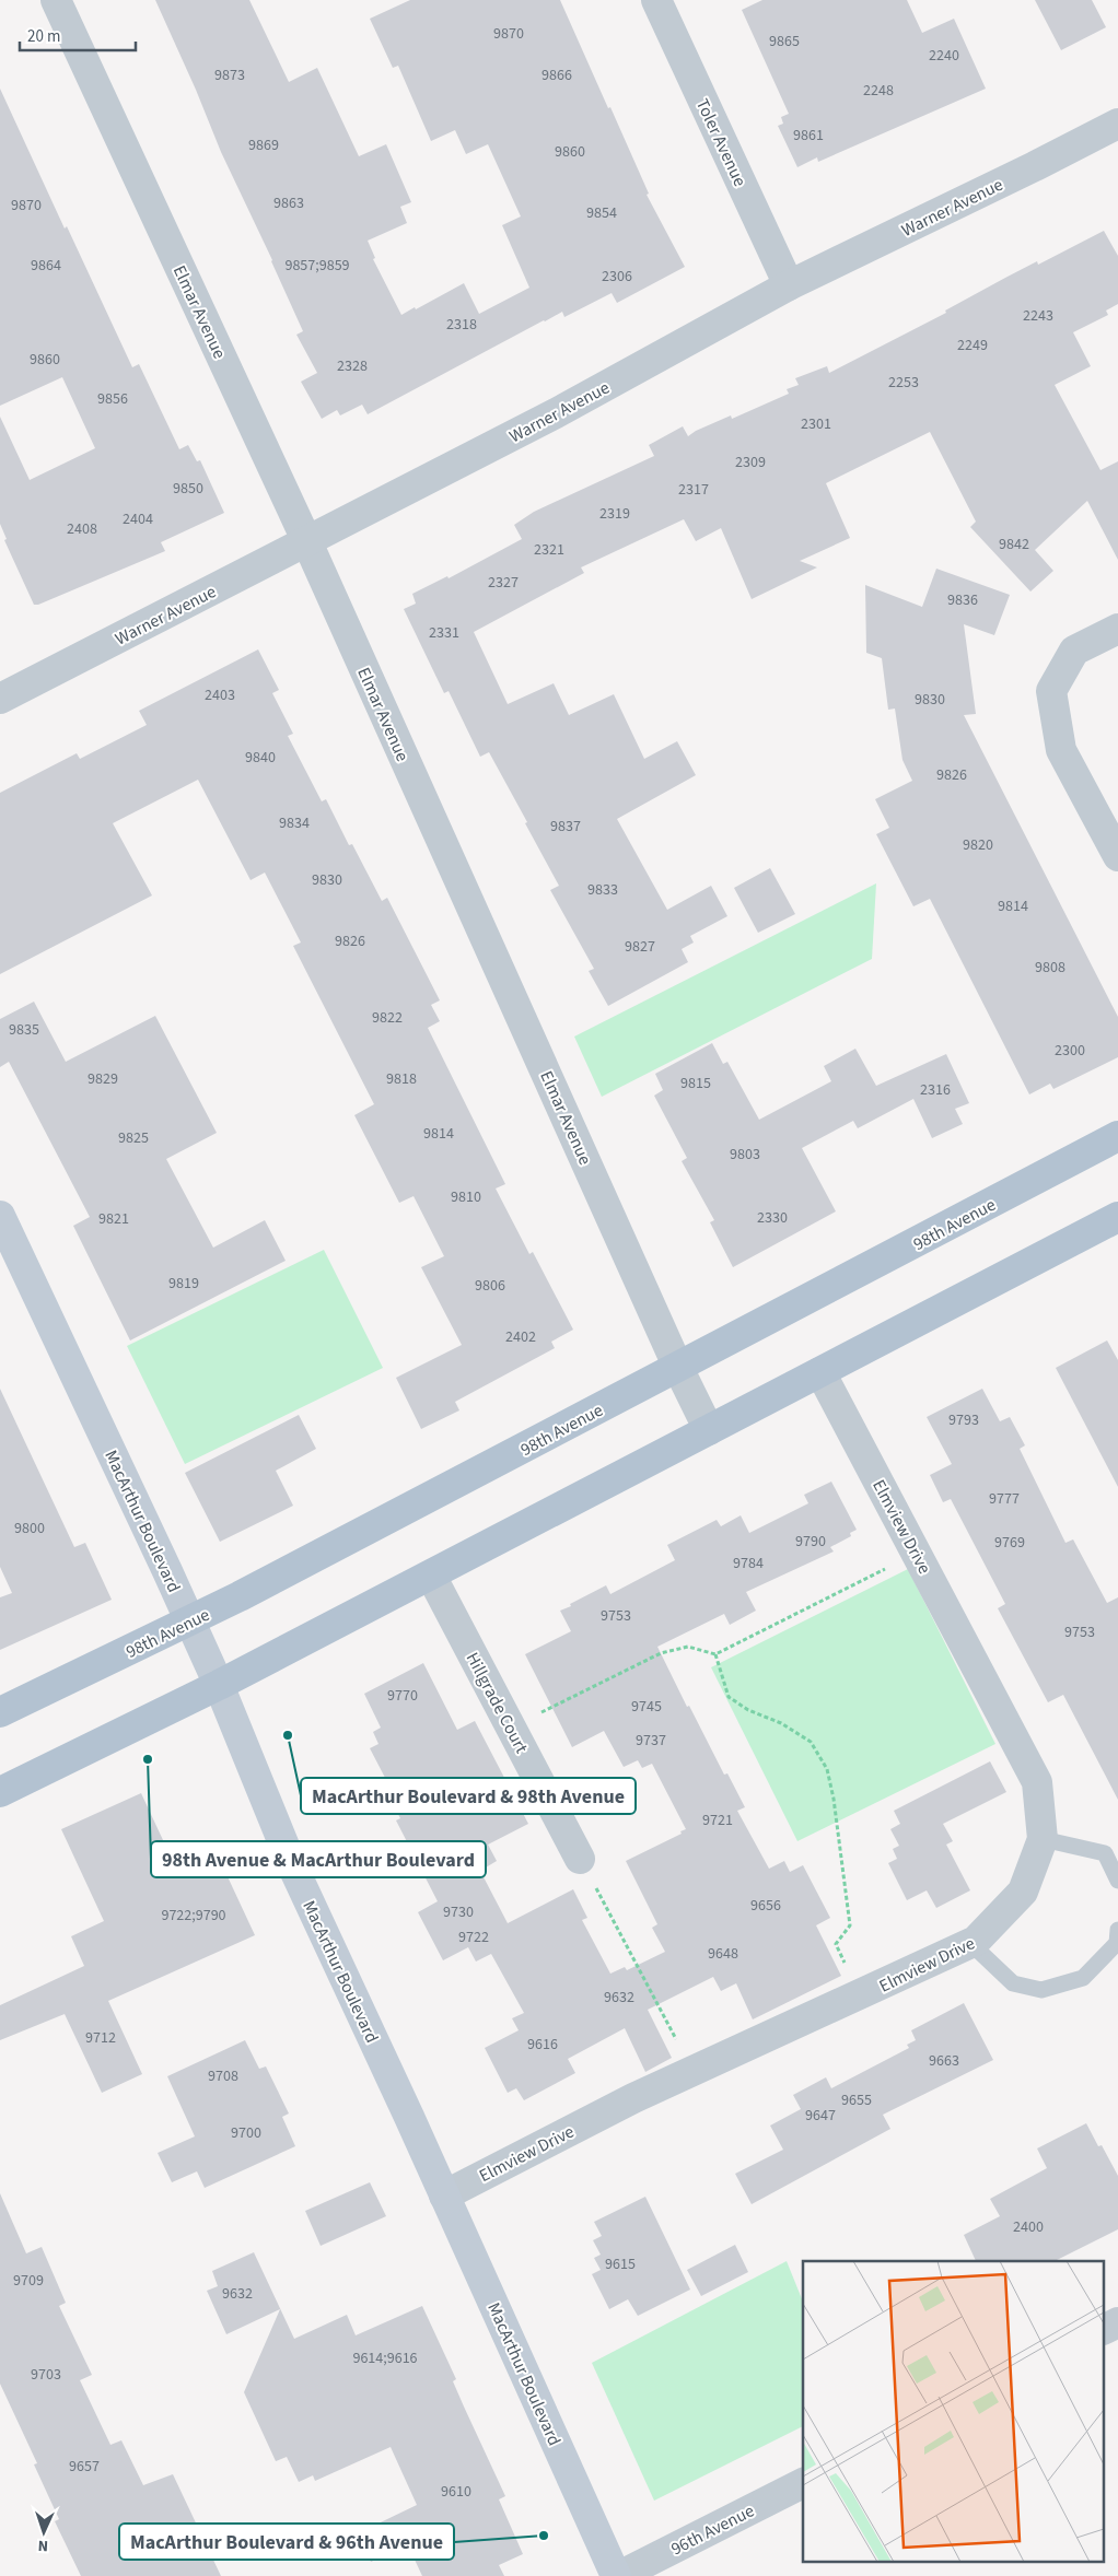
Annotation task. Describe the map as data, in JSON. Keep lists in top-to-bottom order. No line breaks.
{"streets":{"main road":["98th Avenue","MacArthur Boulevard"],"street":["Toler Avenue","Warner Avenue","Elmar Avenue","Elmview Drive","Hillgrade Court","96th Avenue"]},"crossings":[["Toler Avenue","Warner Avenue"],["Warner Avenue","Elmar Avenue"],["Elmar Avenue","98th Avenue"],["98th Avenue","MacArthur Boulevard"],["MacArthur Boulevard","Elmview Drive"],["MacArthur Boulevard","96th Avenue"]],"places":["MacArthur Boulevard & 98th Avenue","98th Avenue & MacArthur Boulevard","MacArthur Boulevard & 96th Avenue"],"house_numbers":["9870","9865","2240","9873","9866","2248","9861","9869","9860","9863","9870","9854","9864","9857;9859","2306","2243","2318","2249","9860","2328","2253","9856","2301","2309","9850","2317","2319","2404","2408","9842","2321","2327","9836","2331","2403","9830","9840","9826","9834","9837","9820","9830","9833","9814","9826","9827","9808","9822","9835","2300","9829","9818","9815","2316","9814","9825","9803","9810","2330","9821","9819","9806","2402","9793","9777","9800","9790","9769","9784","9753","9753","9770","9745","9737","9721","9656","9730","9722;9790","9722","9648","9632","9712","9616","9663","9708","9655","9647","9700","2400","9615","9709","9632","9614;9616","9703","9657","9610"],"scale_bar":"20 m","north":"bottom"}
